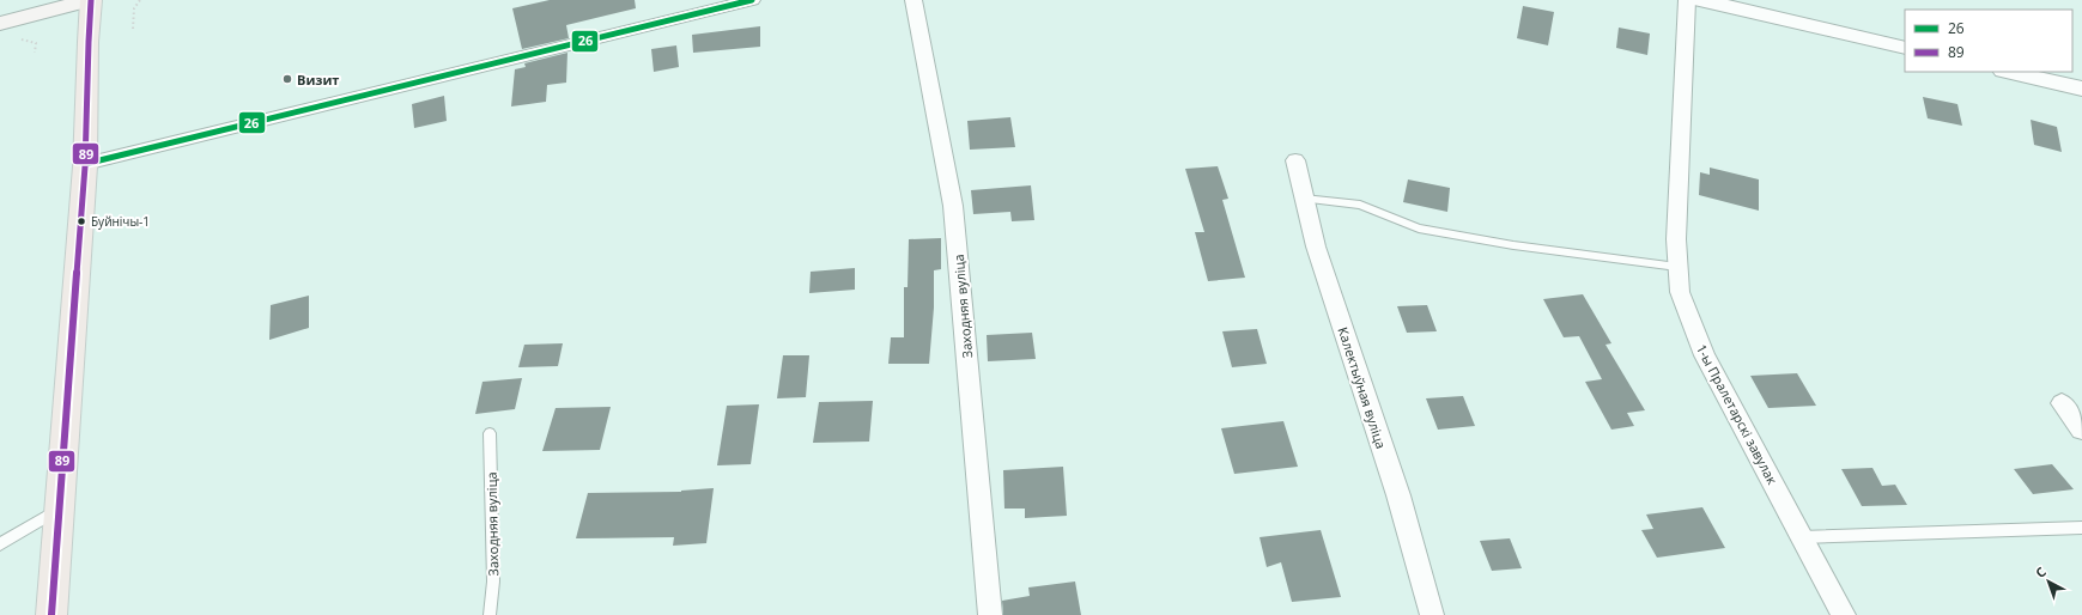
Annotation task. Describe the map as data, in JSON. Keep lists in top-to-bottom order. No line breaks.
{"streets":{"street":["Заходняя вуліца","Калектыўная вуліца","1-ы Пралетарскі завулак"]},"places":["Визит","Буйнічы-1"],"lines":["transit line 26","transit line 89"],"legend":["26","89"],"north":"top left"}
